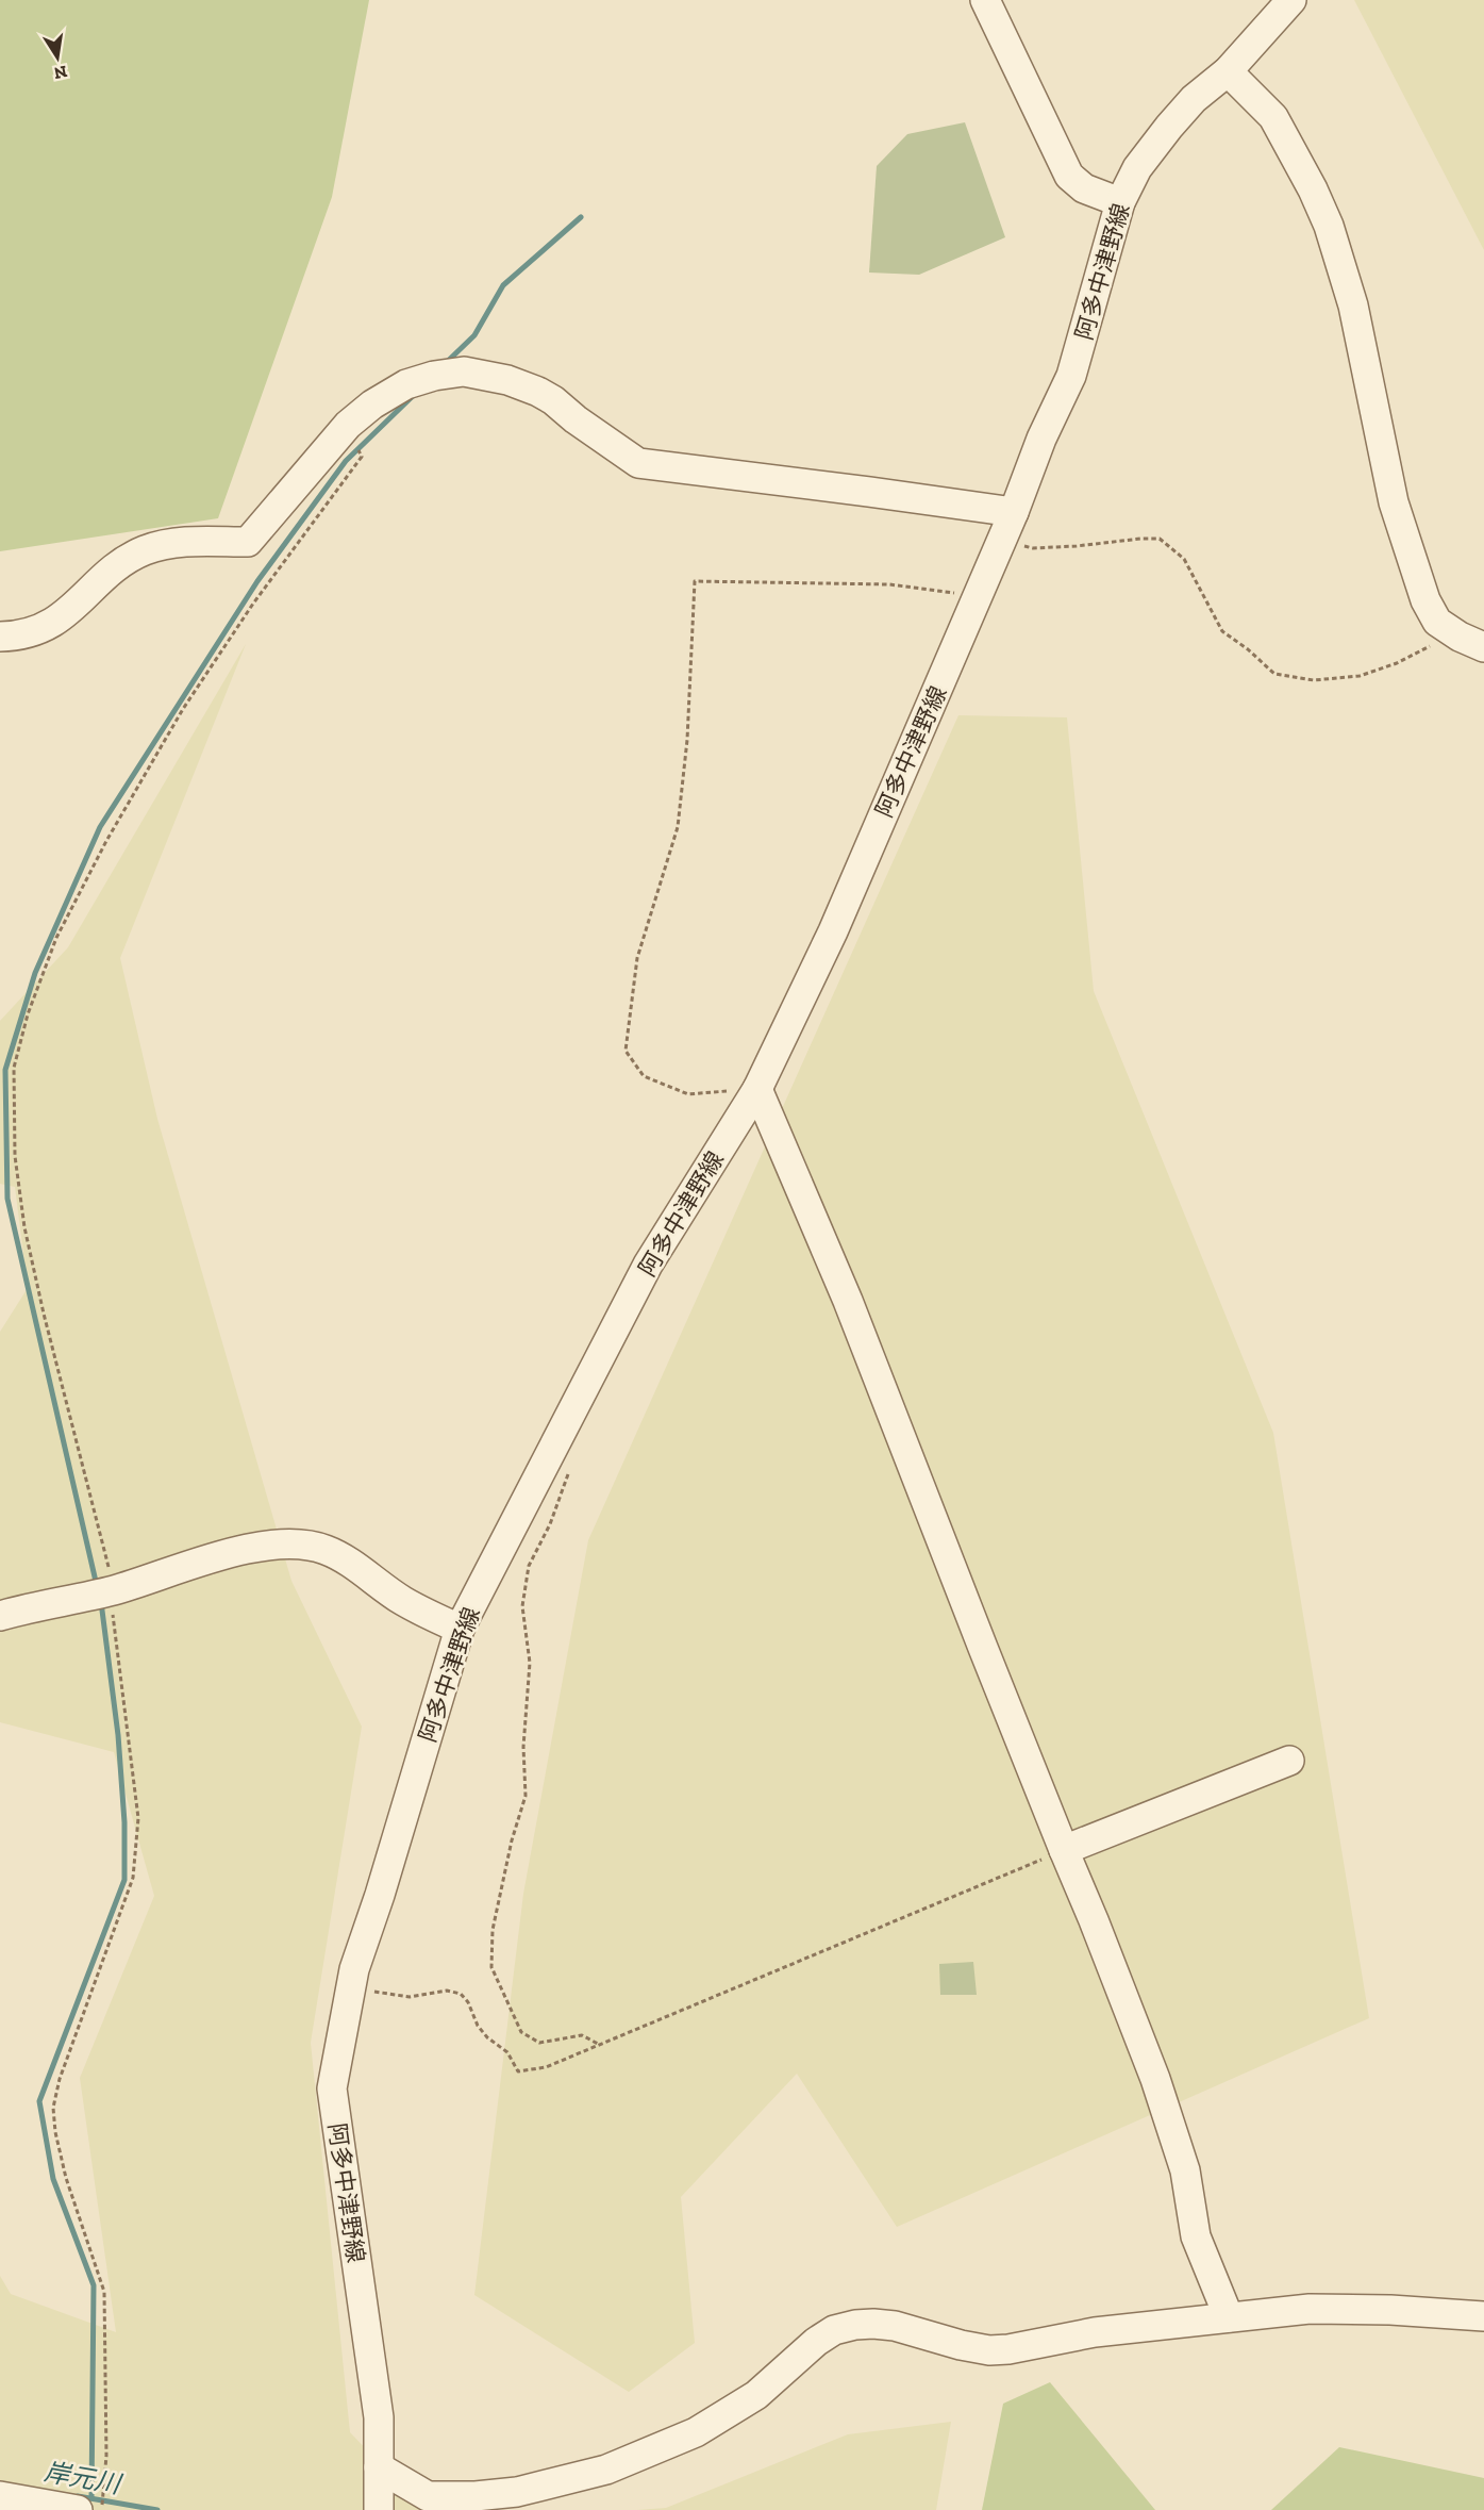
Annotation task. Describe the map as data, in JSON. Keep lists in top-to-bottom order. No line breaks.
{"streets":{"street":["阿多中津野線"]},"water":["岸元川"],"north":"bottom"}
